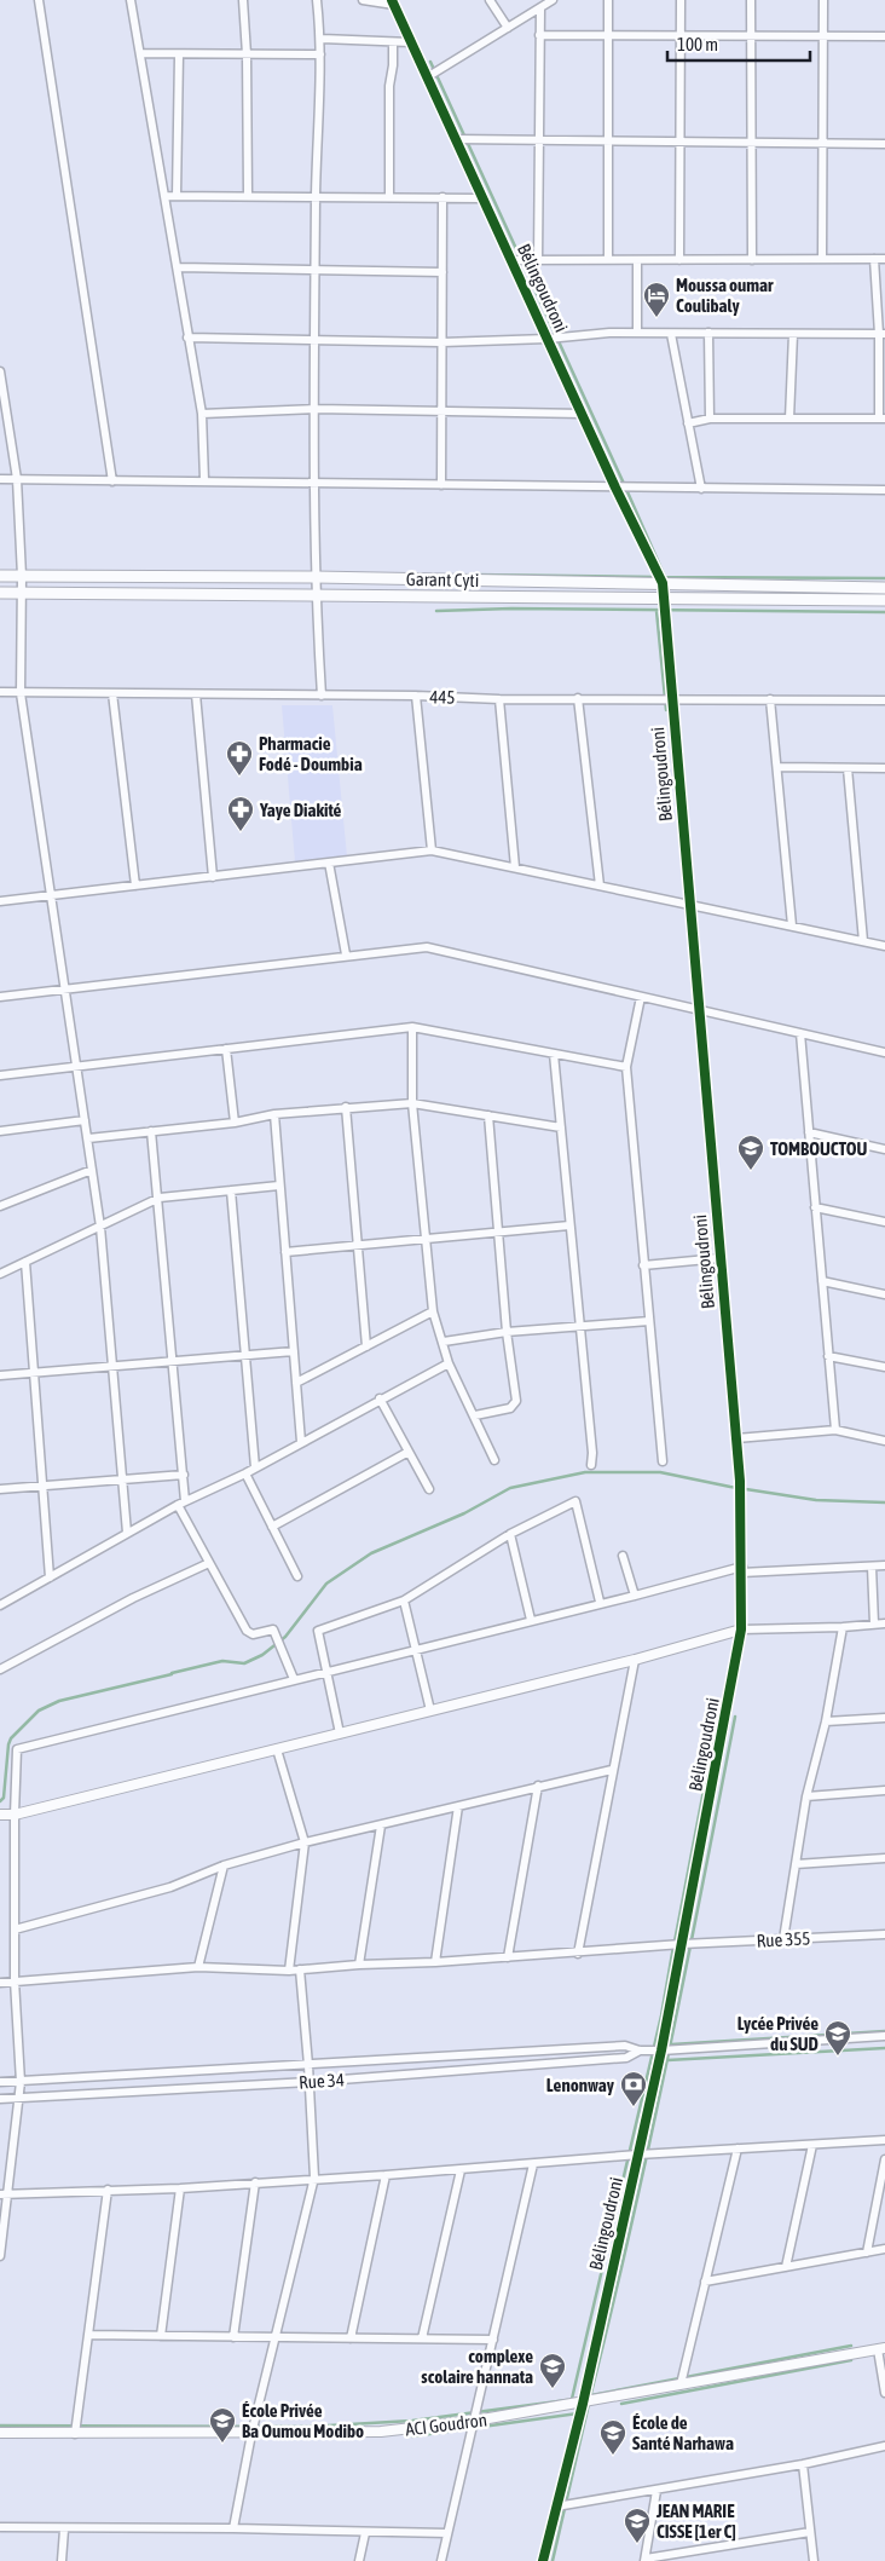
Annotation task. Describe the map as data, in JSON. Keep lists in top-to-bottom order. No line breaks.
{"streets":{"main road":["Garant Cyti"],"street":["Bélingoudroni","445","Rue 355","Rue 34","ACI Goudron"]},"crossings":[["Bélingoudroni","Garant Cyti"],["Bélingoudroni","445"],["Bélingoudroni","Rue 355"],["Bélingoudroni","Rue 34"],["Bélingoudroni","ACI Goudron"]],"places":{"hotel":["Moussa oumar Coulibaly"],"pharmacy":["Pharmacie Fodé - Doumbia","Yaye Diakité"],"school or university":["TOMBOUCTOU","Lycée Privée du SUD","complexe scolaire hannata","École Privée Ba Oumou Modibo","École de Santé Narhawa","JEAN MARIE CISSE [1er C]"],"bank":["Lenonway"]},"scale_bar":"100 m"}
